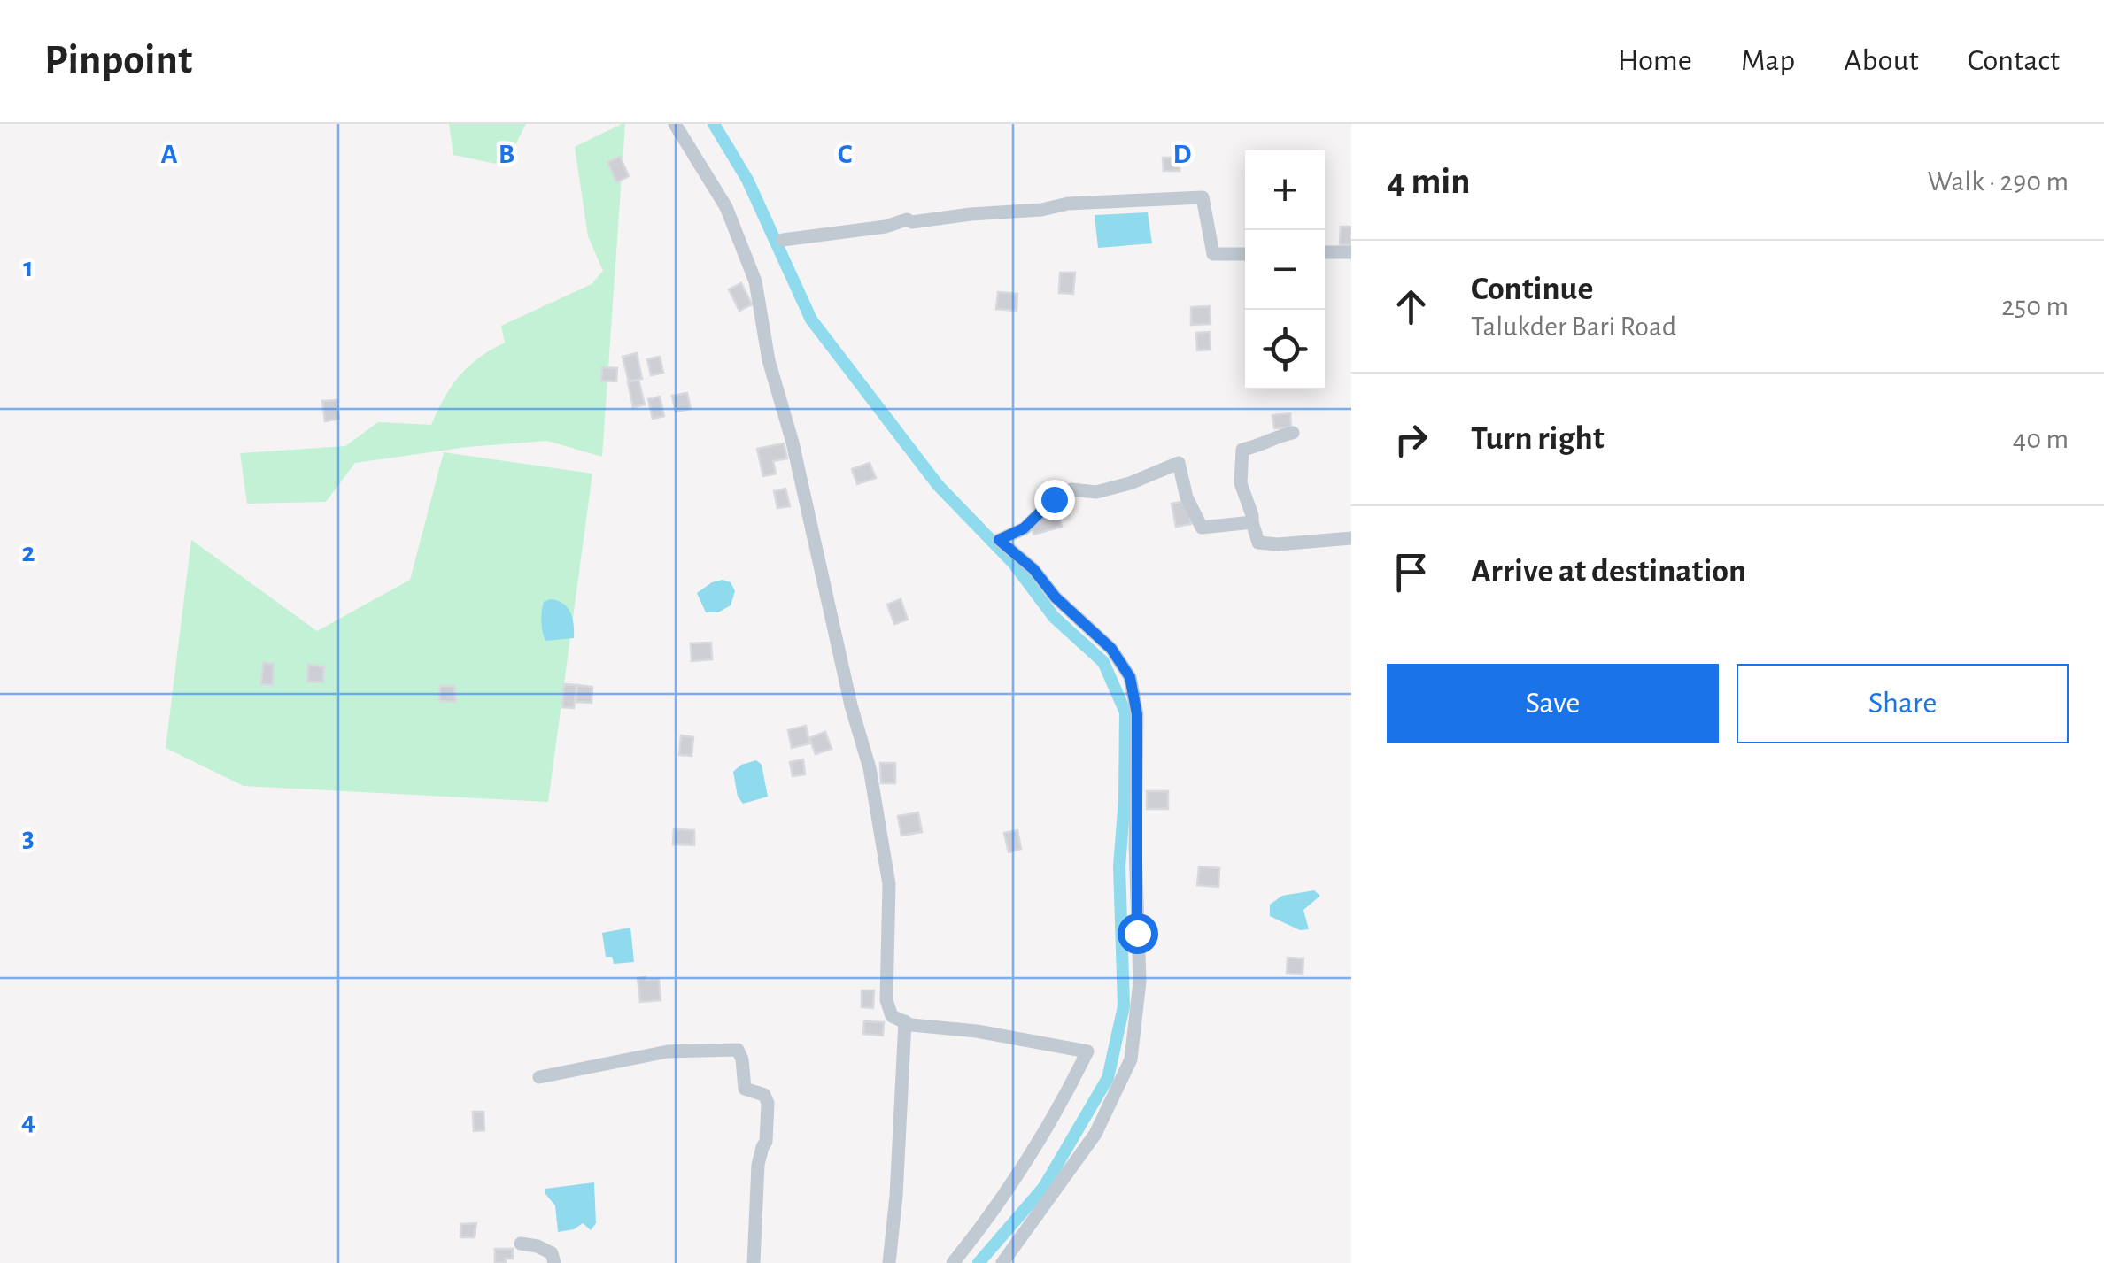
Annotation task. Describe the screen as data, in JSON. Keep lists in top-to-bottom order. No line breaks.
{"page":{"header":"Pinpoint","nav":["Home","Map","About","Contact"],"heading":["4 min","Walk · 290 m"],"map_buttons":["+","−"],"list":[["Continue","Talukder Bari Road","250 m"],["Turn right","40 m"],"Arrive at destination"],"buttons":["Save","Share"]},"grid":{"columns":["A","B","C","D"],"rows":["1","2","3","4"]}}
